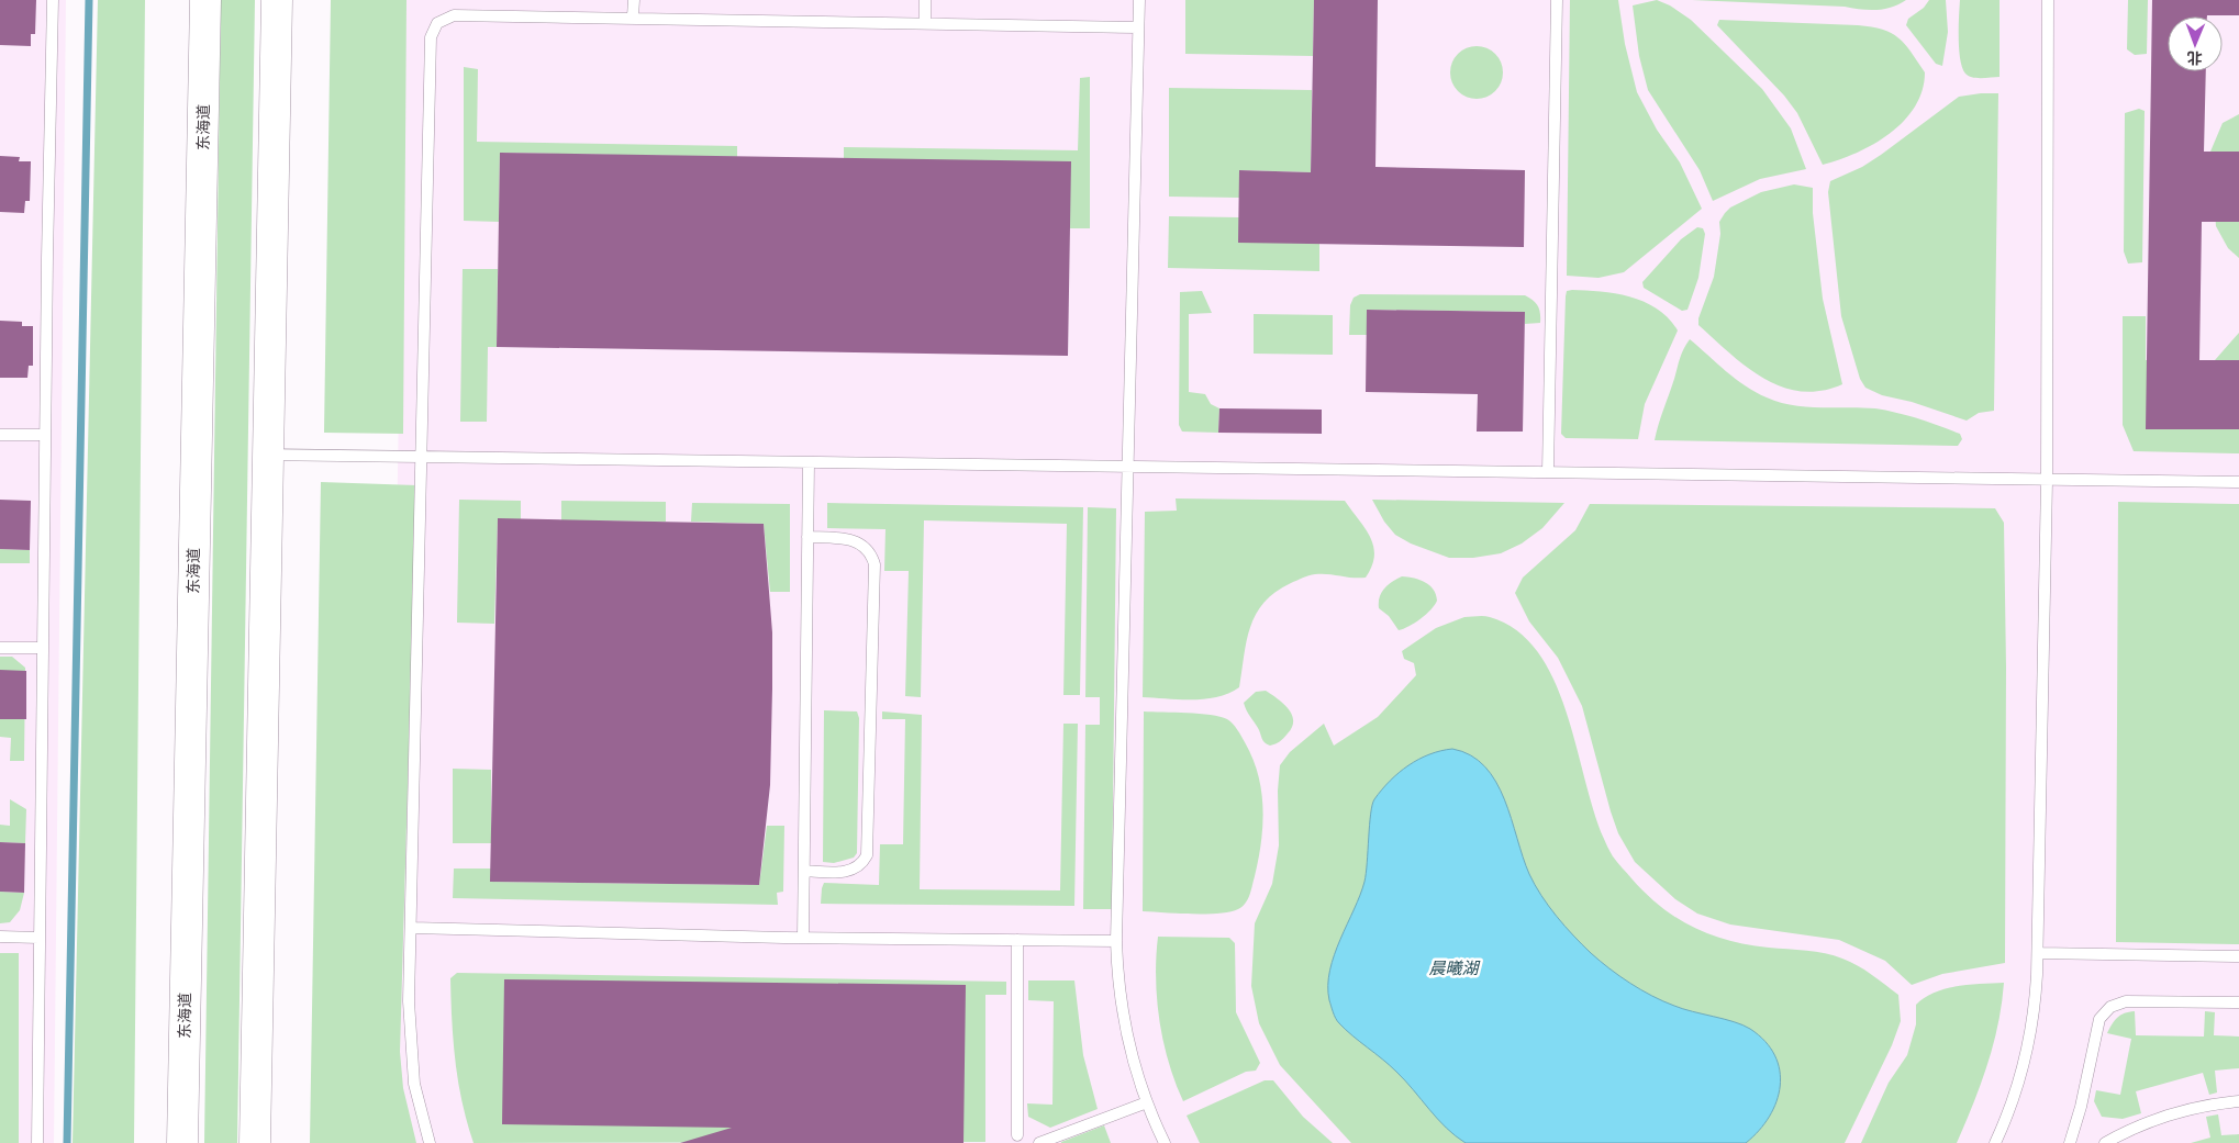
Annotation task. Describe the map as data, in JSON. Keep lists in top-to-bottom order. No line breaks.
{"streets":{"main road":["东海道"]},"water":["晨曦湖"],"north":"bottom"}
